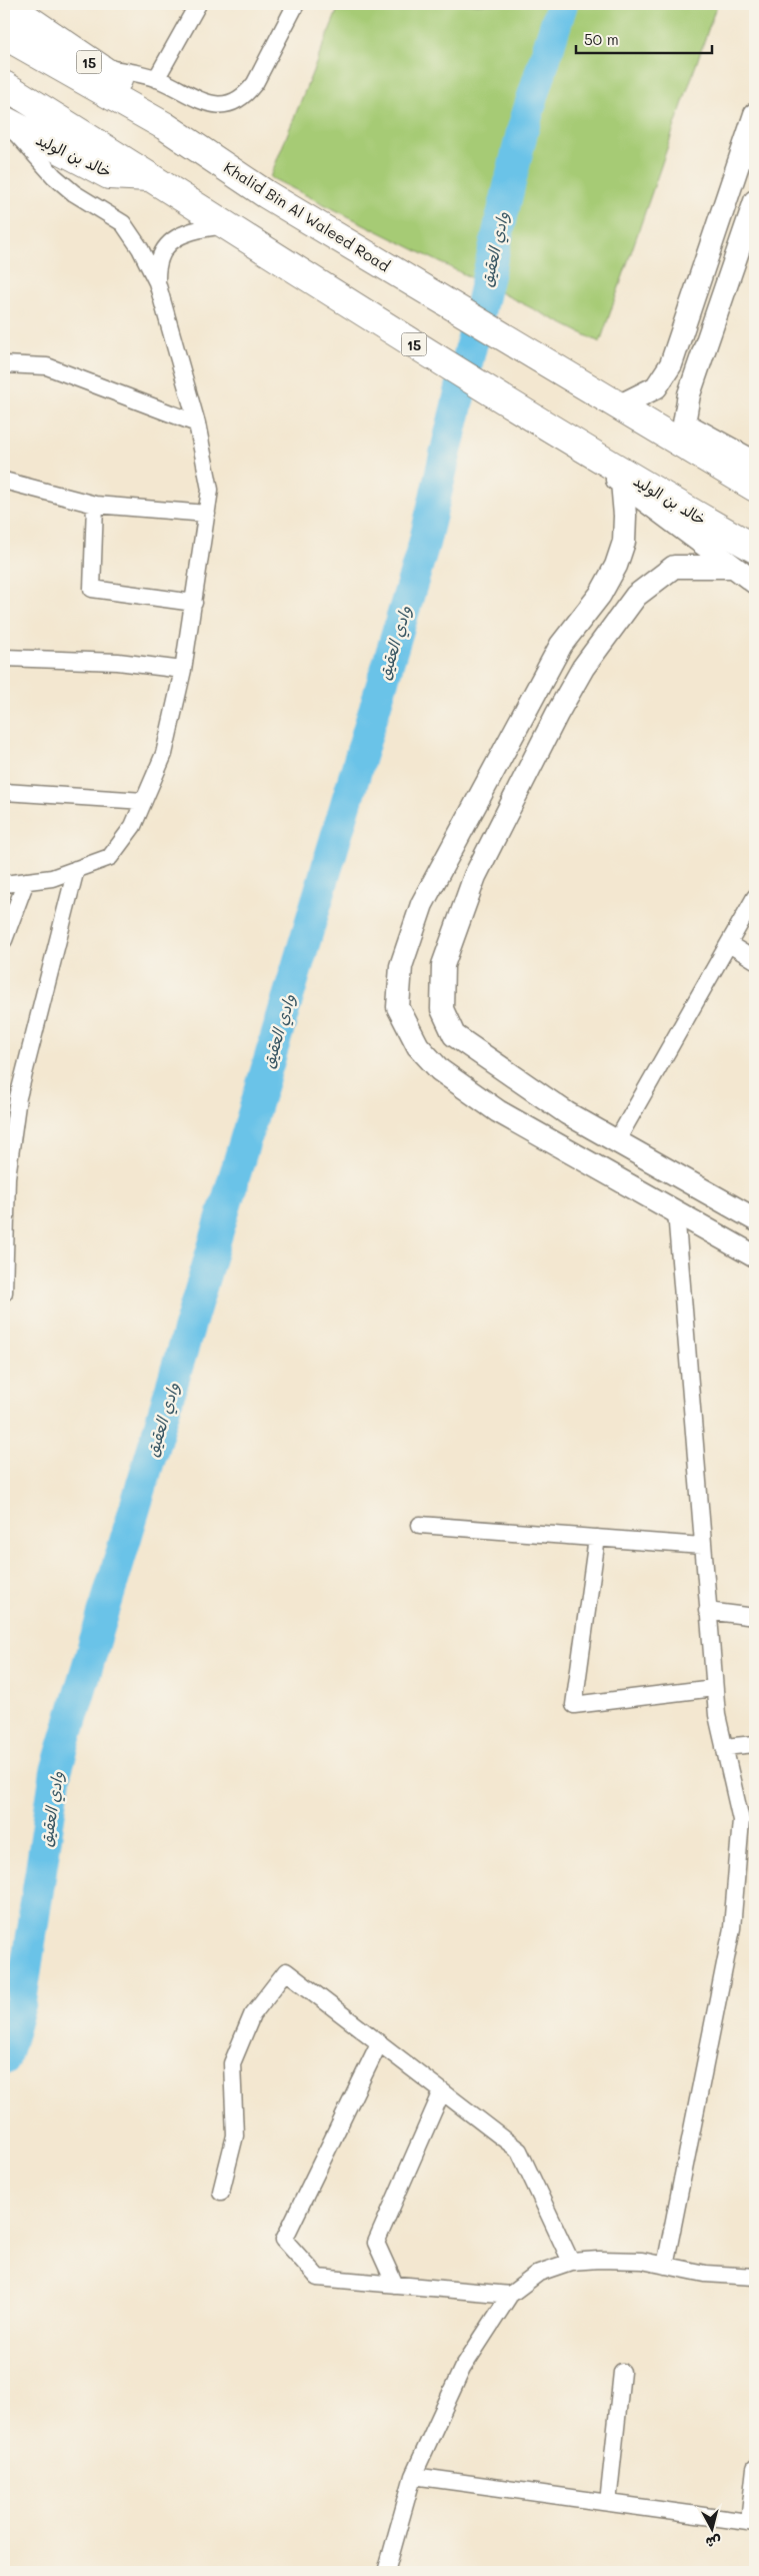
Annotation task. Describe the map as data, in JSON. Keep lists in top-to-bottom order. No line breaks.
{"streets":{"highway":["15","خالد بن الوليد","Khalid Bin Al Waleed Road"]},"crossings":[["15","خالد بن الوليد"],["15","Khalid Bin Al Waleed Road"]],"water":["وادي العقيق"],"scale_bar":"50 m","north":"bottom"}
